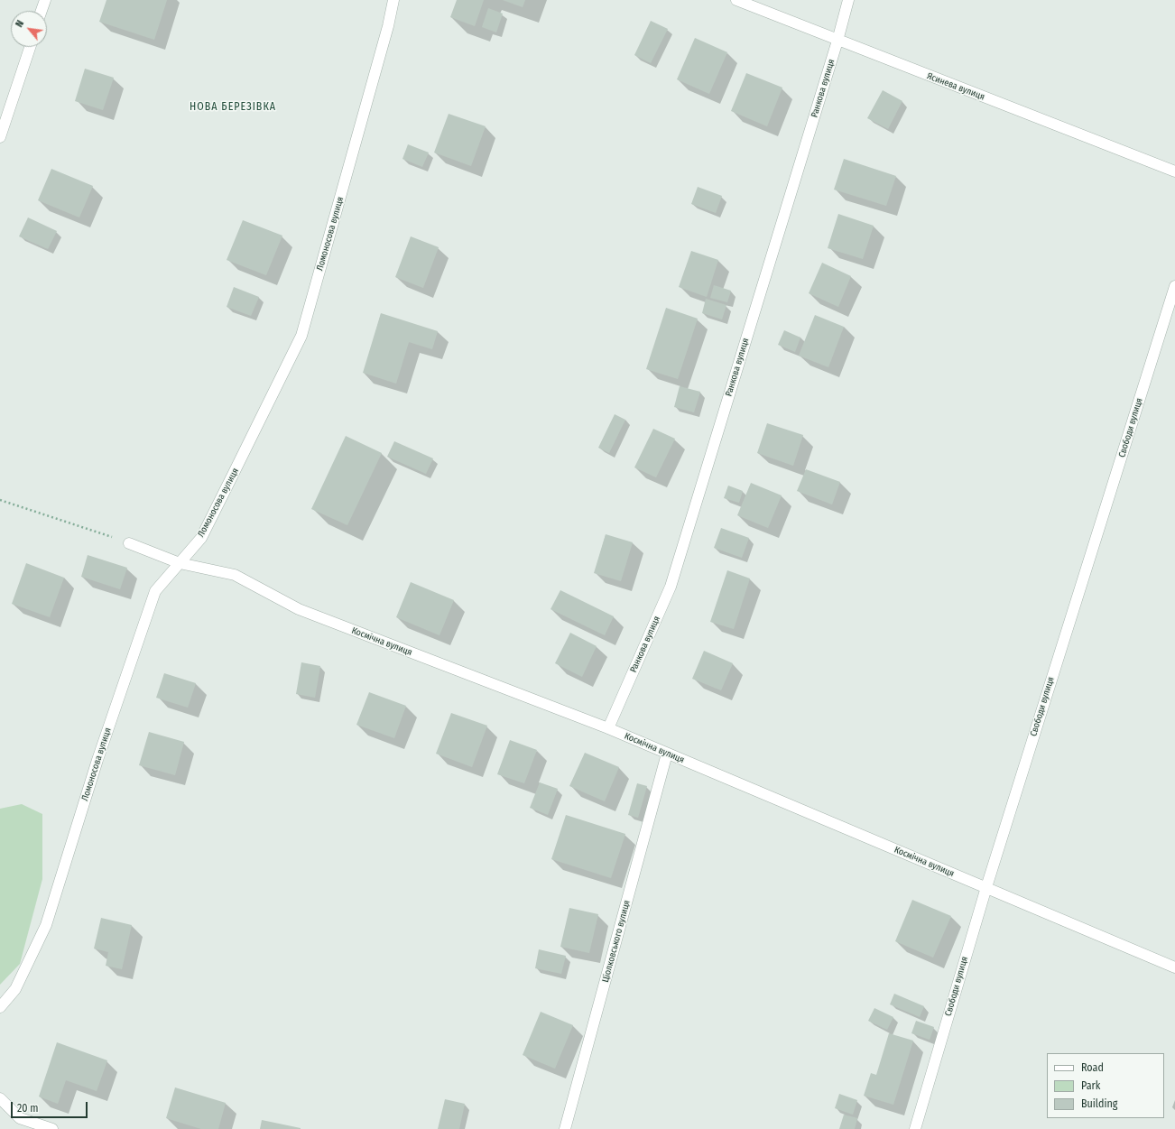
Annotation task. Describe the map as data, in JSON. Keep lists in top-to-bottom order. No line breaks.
{"streets":{"street":["Ясинева вулиця","Ранкова вулиця","Ломоносова вулиця","Свободи вулиця","Космічна вулиця","Ціолковського вулиця"]},"crossings":[["Ясинева вулиця","Ранкова вулиця"],["Ранкова вулиця","Космічна вулиця"],["Ломоносова вулиця","Космічна вулиця"],["Свободи вулиця","Космічна вулиця"],["Космічна вулиця","Ціолковського вулиця"]],"districts":["НОВА БЕРЕЗІВКА"],"legend":["Road","Park","Building"],"scale_bar":"20 m","north":"top left"}
